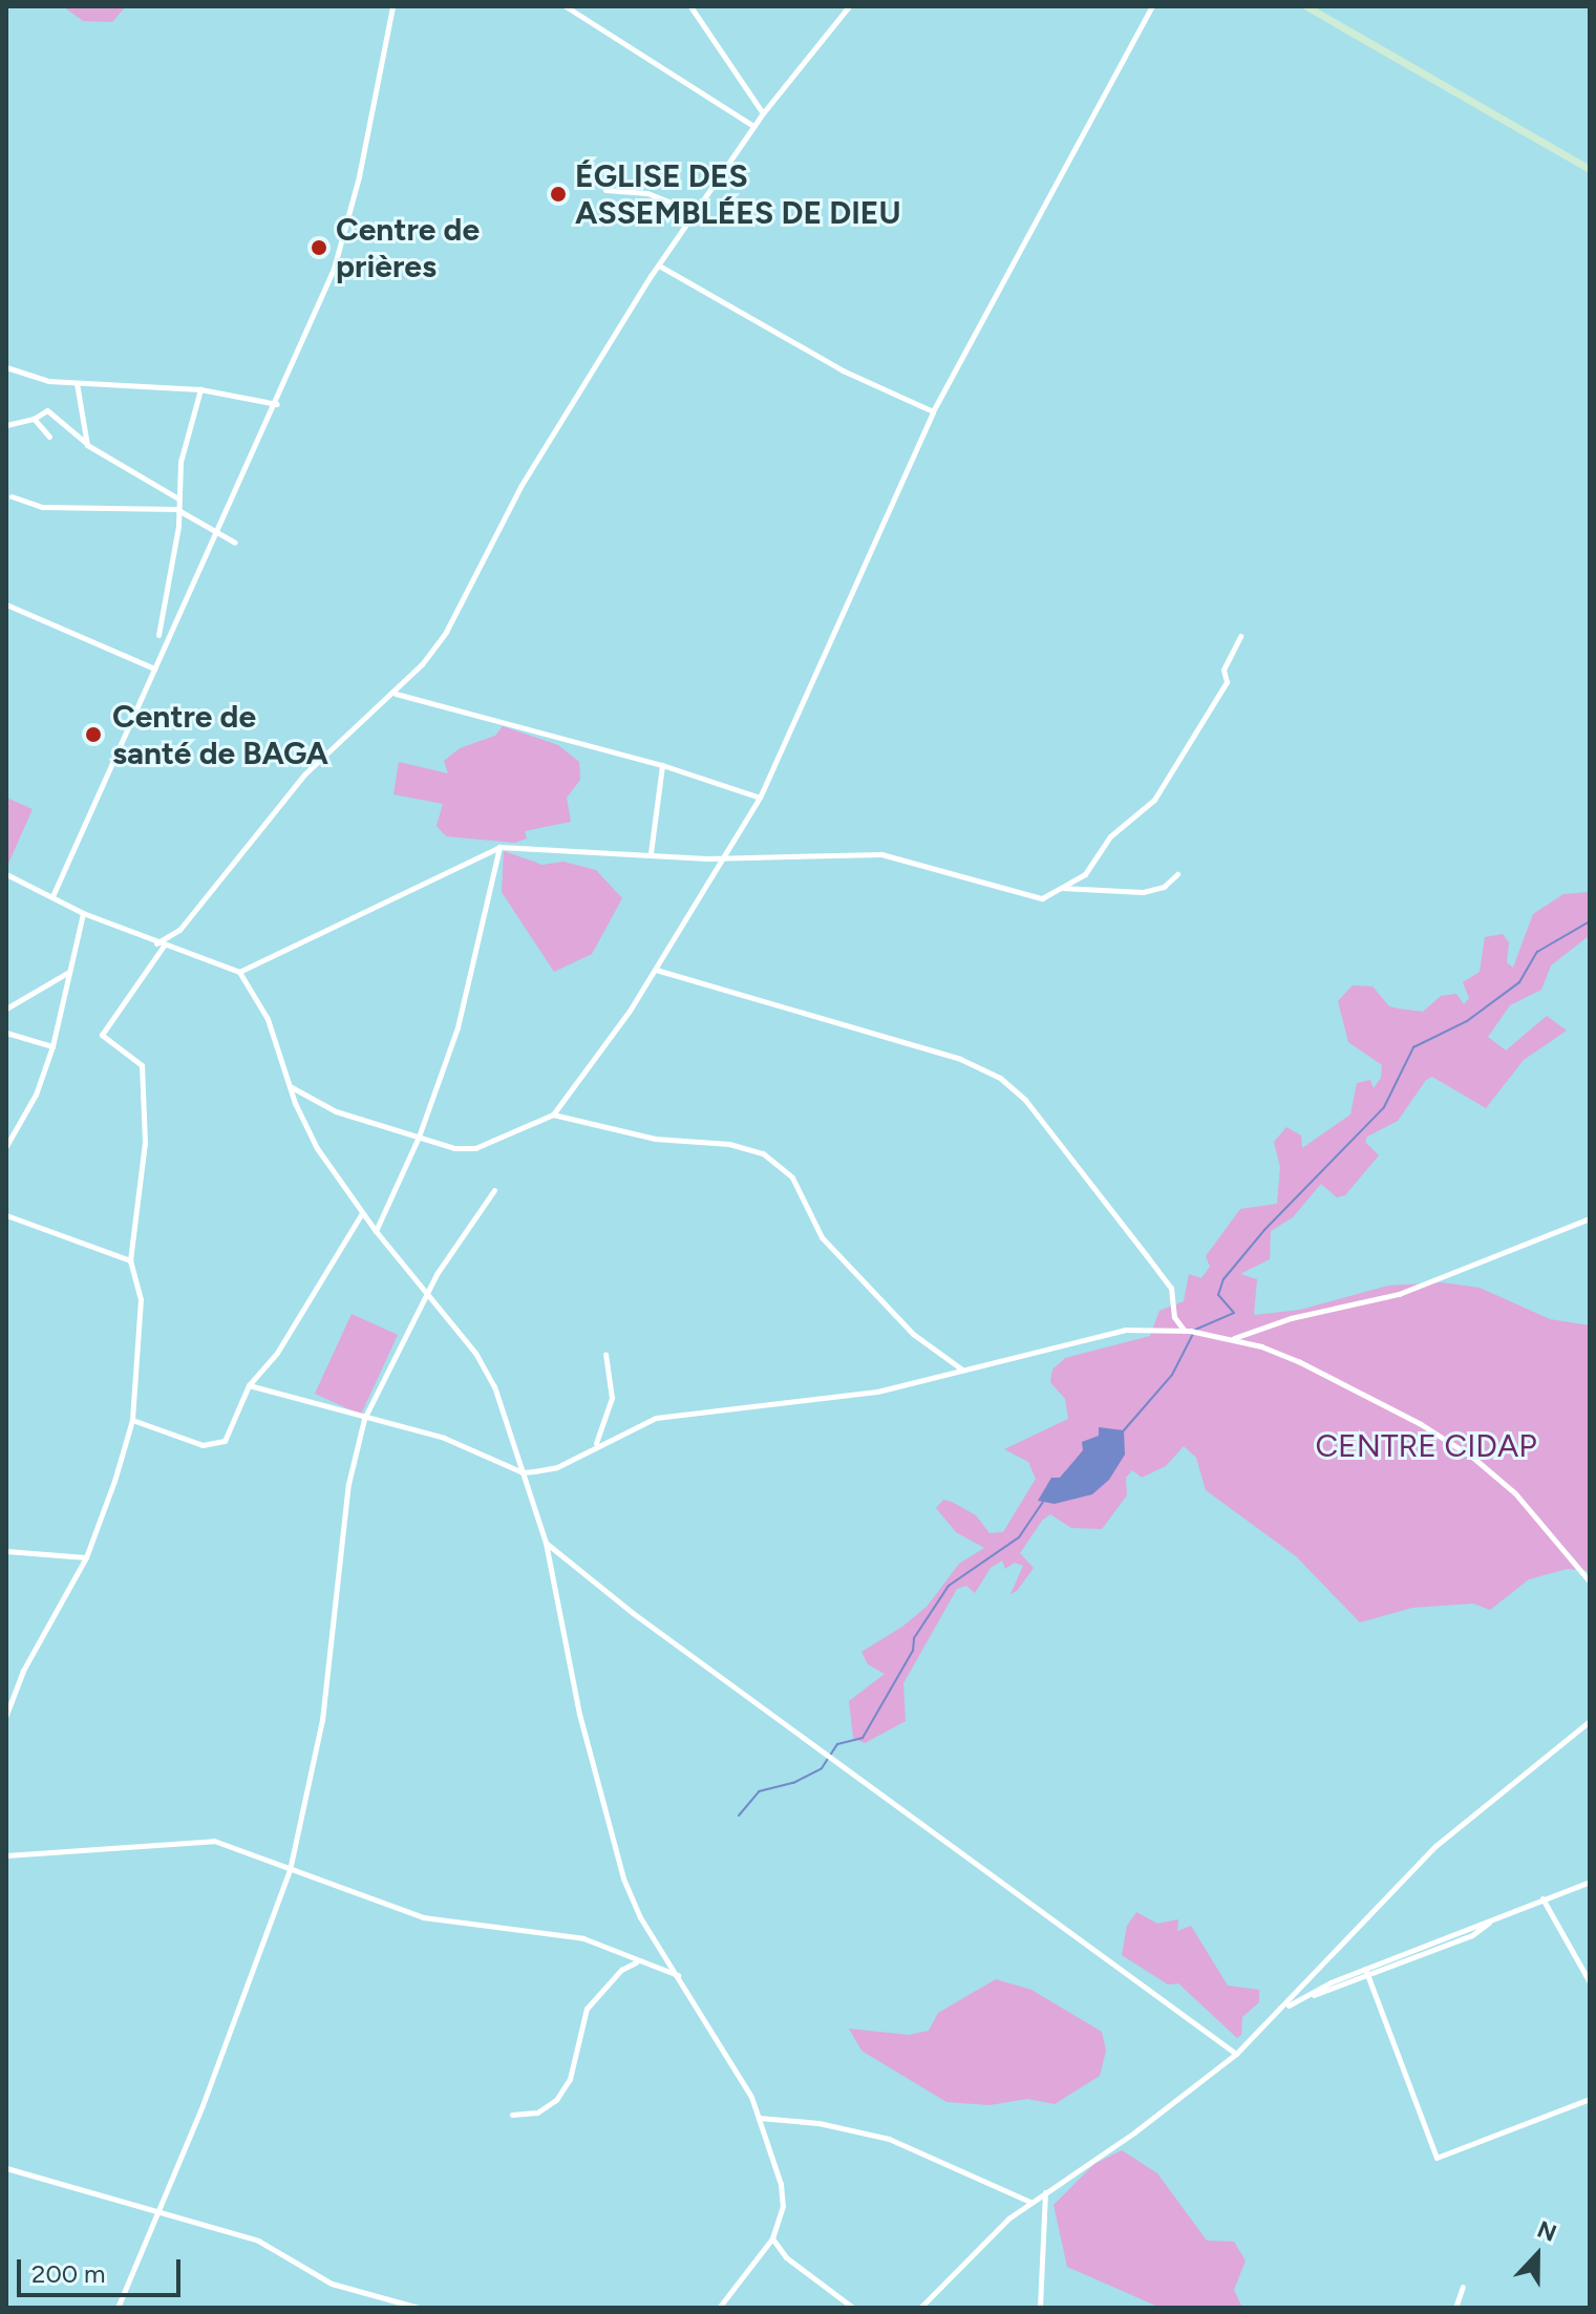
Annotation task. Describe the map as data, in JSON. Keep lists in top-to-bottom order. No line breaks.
{"parks":["CENTRE CIDAP"],"places":["ÉGLISE DES ASSEMBLÉES DE DIEU","Centre de prières","Centre de santé de BAGA"],"scale_bar":"200 m","north":"top"}
